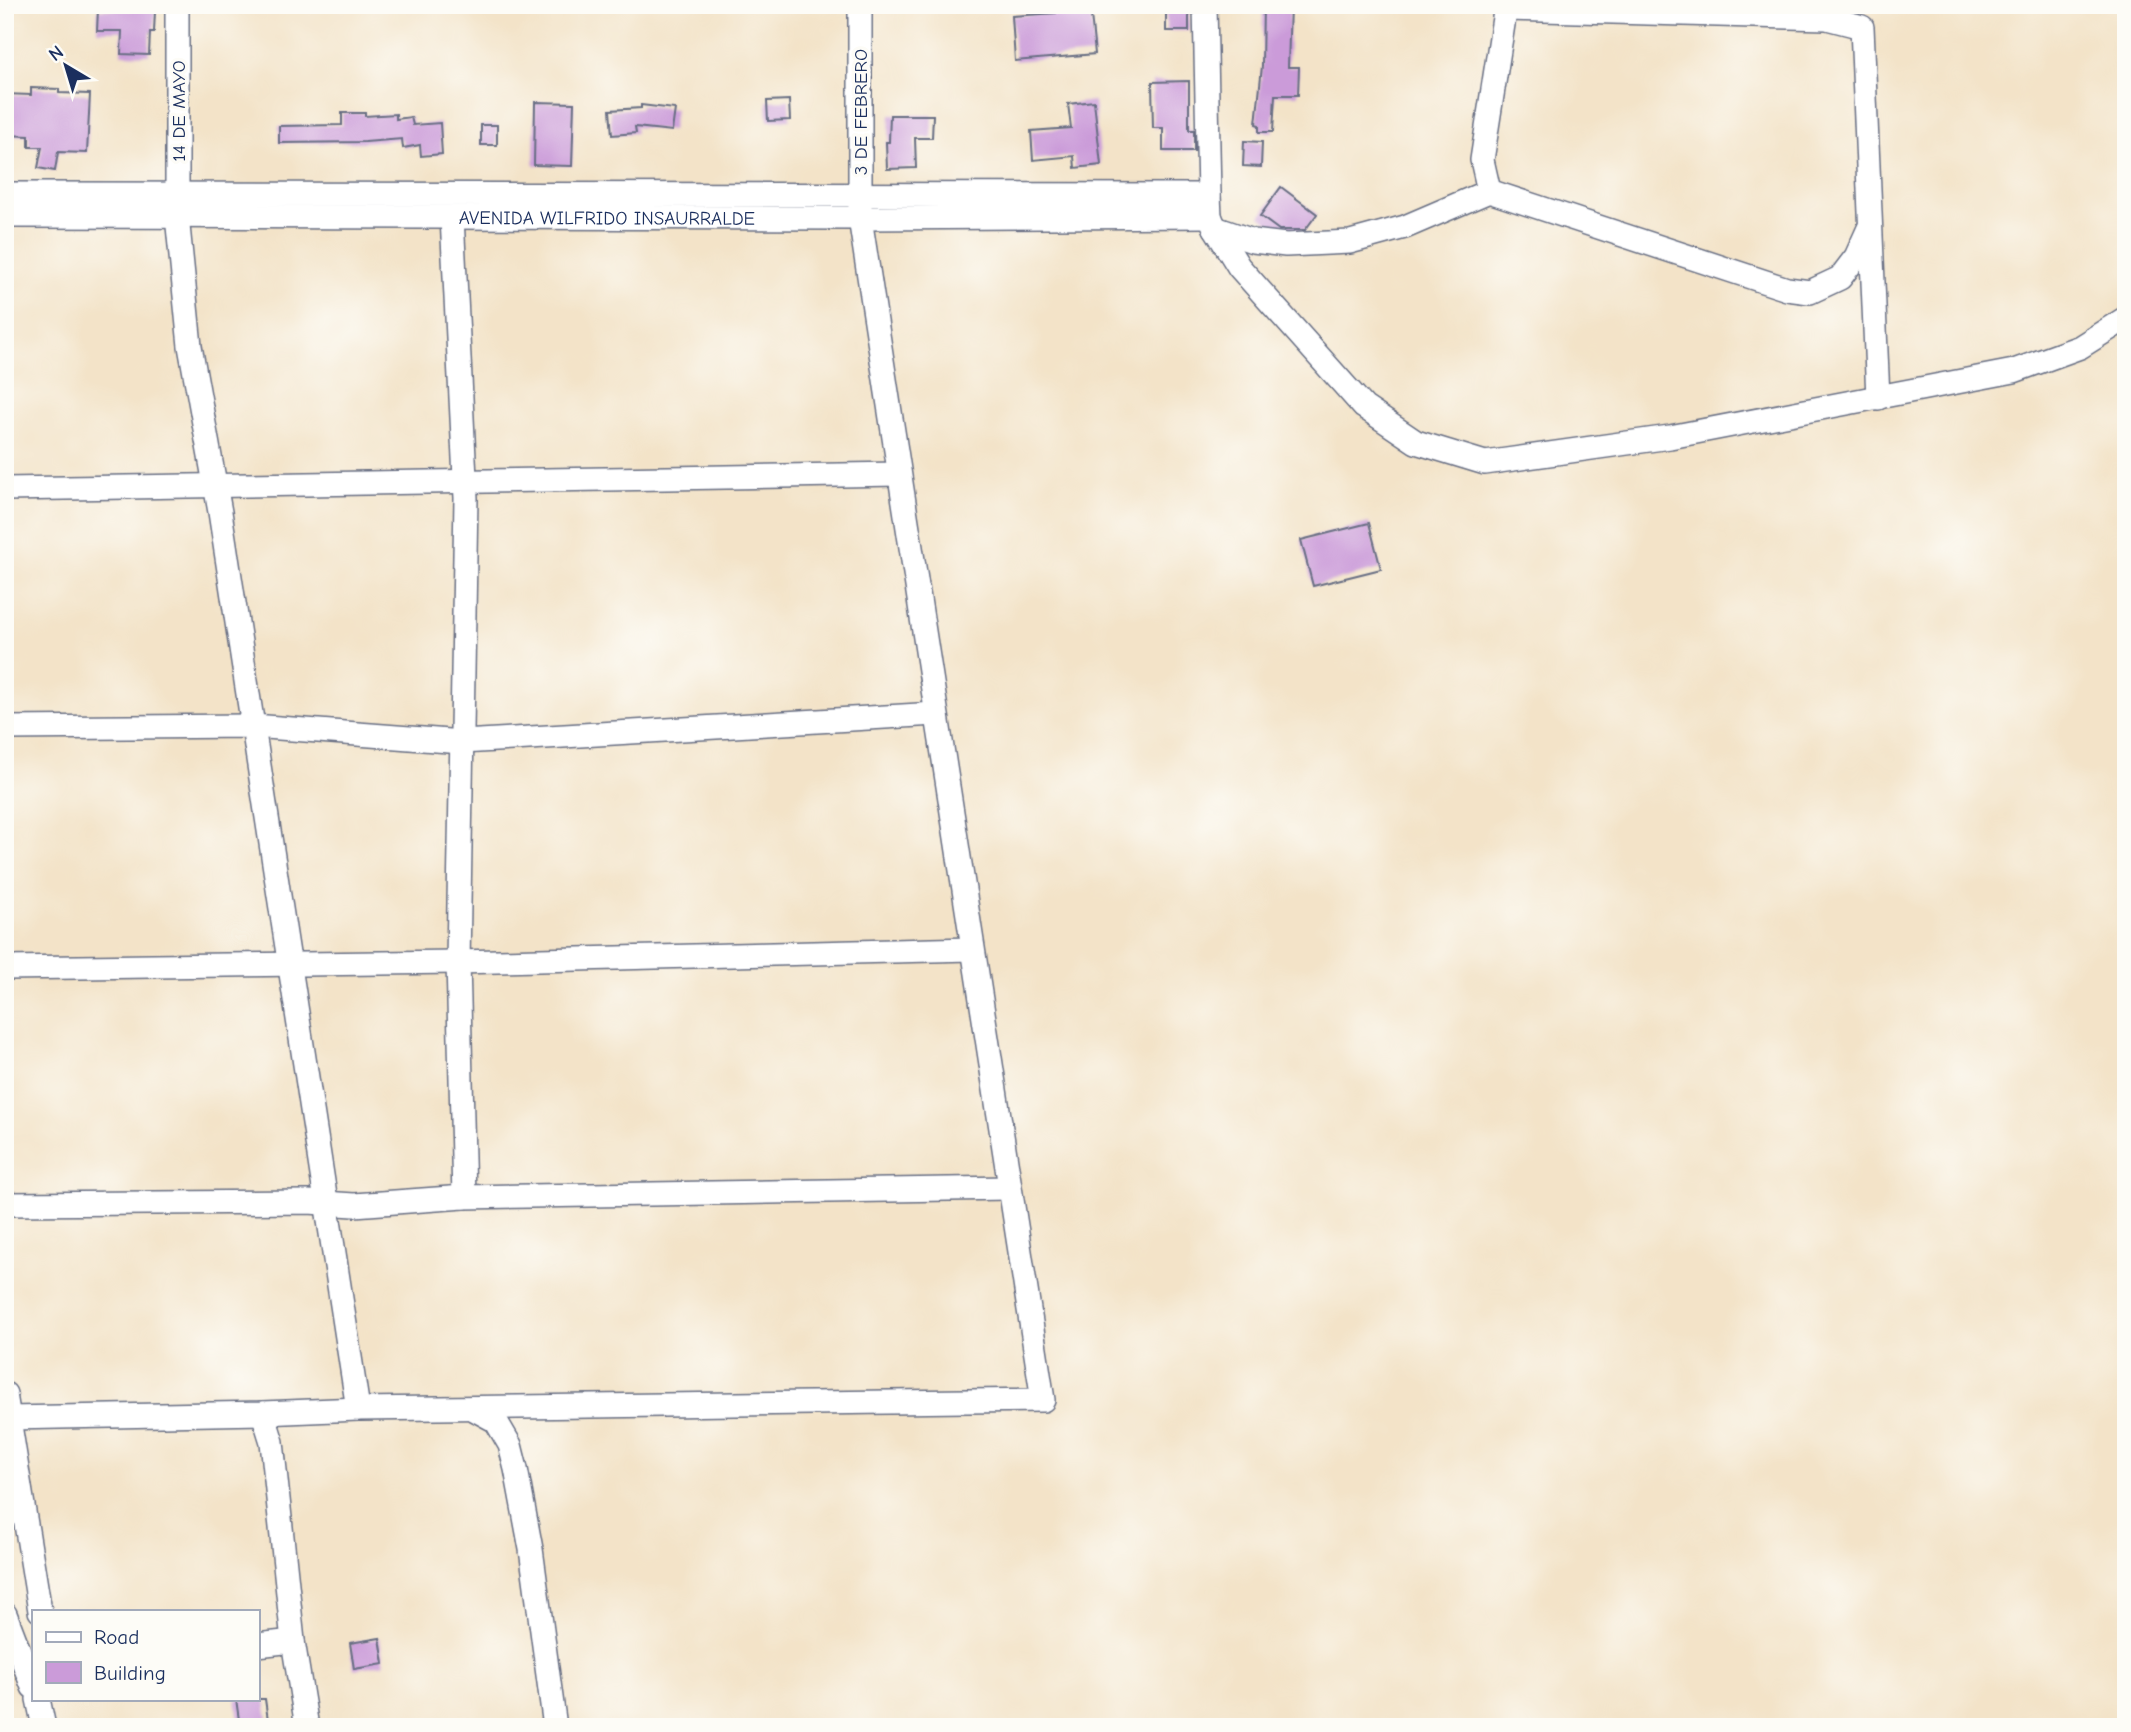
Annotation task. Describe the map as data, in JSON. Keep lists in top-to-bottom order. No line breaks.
{"streets":{"street":["14 DE MAYO","3 DE FEBRERO","AVENIDA WILFRIDO INSAURRALDE"]},"crossings":[["14 DE MAYO","AVENIDA WILFRIDO INSAURRALDE"],["3 DE FEBRERO","AVENIDA WILFRIDO INSAURRALDE"]],"legend":["Road","Building"],"north":"top left"}
